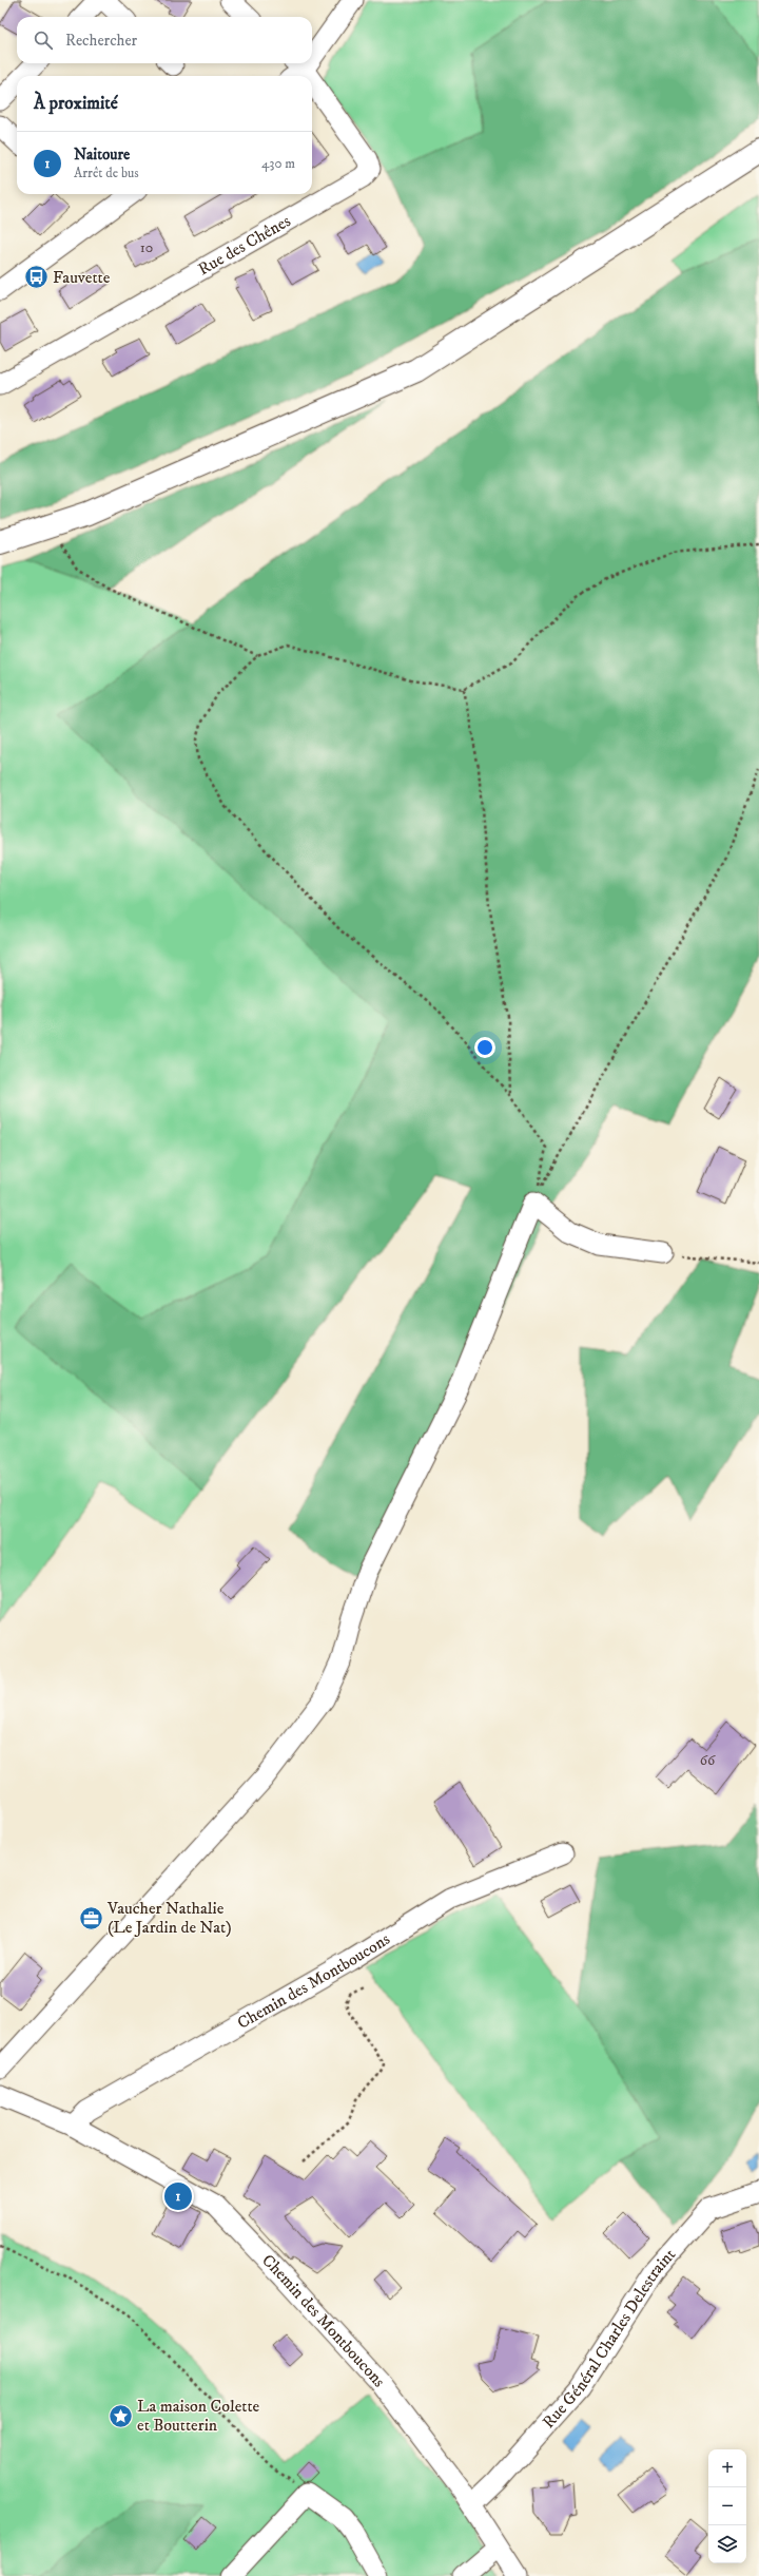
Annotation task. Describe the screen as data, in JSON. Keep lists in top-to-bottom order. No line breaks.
{"streets":{"street":["Rue des Chênes","Chemin des Montboucons","Rue Général Charles Delestraint"]},"crossings":[["Chemin des Montboucons","Rue Général Charles Delestraint"]],"places":{"bus stop":["Fauvette"],"office":["Vaucher Nathalie (Le Jardin de Nat)"],"place":["La maison Colette et Boutterin"]},"house_numbers":["10","66"],"page":{"search":"Rechercher","heading":"À proximité","list":[{"mark":"1","name":"Naitoure","note":"Arrêt de bus","value":"430 m"}],"pins":"1","map_buttons":["+","−"]}}
